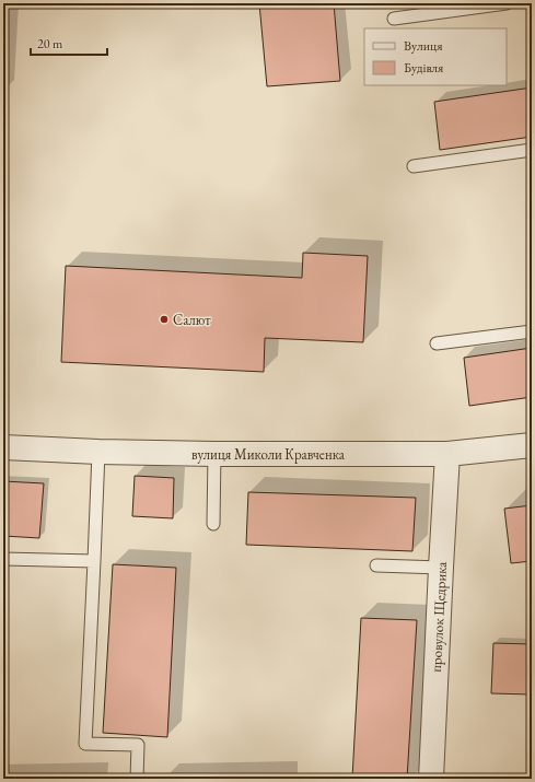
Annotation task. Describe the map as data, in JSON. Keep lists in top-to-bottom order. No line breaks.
{"streets":{"street":["вулиця Миколи Кравченка","провулок Щедрика"]},"crossings":[["вулиця Миколи Кравченка","провулок Щедрика"]],"places":["Салют"],"legend":["Вулиця","Будівля"],"scale_bar":"20 m"}
